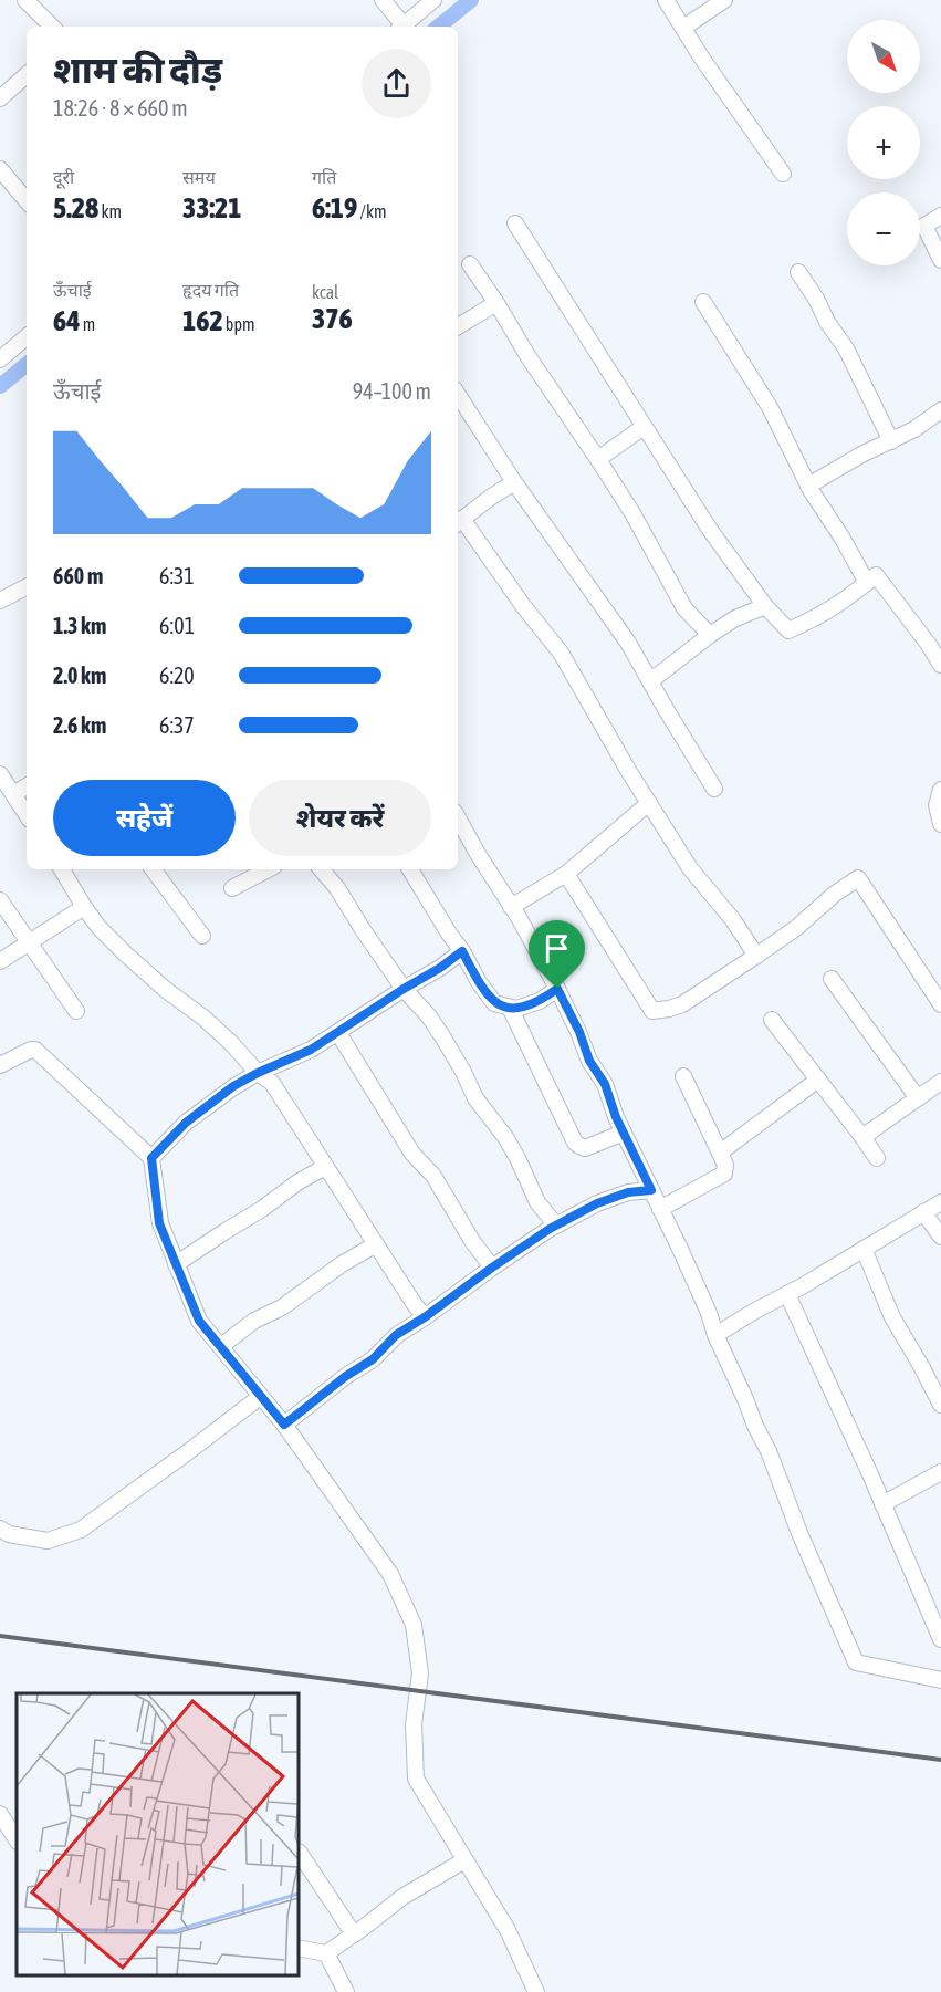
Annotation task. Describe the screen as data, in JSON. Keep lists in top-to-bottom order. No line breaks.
{"north":"bottom right","page":{"map_buttons":["+","−"],"heading":["शाम की दौड़","18:26 · 8 × 660 m"],"stats":[["दूरी","5.28 km"],["समय","33:21"],["गति","6:19 /km"],["ऊँचाई","64 m"],["हृदय गति","162 bpm"],["kcal","376"]],"chart":["ऊँचाई","94–100 m"],"list":[{"name":"660 m","note":"6:31"},{"name":"1.3 km","note":"6:01"},{"name":"2.0 km","note":"6:20"},{"name":"2.6 km","note":"6:37"}],"buttons":["सहेजें","शेयर करें"]}}
